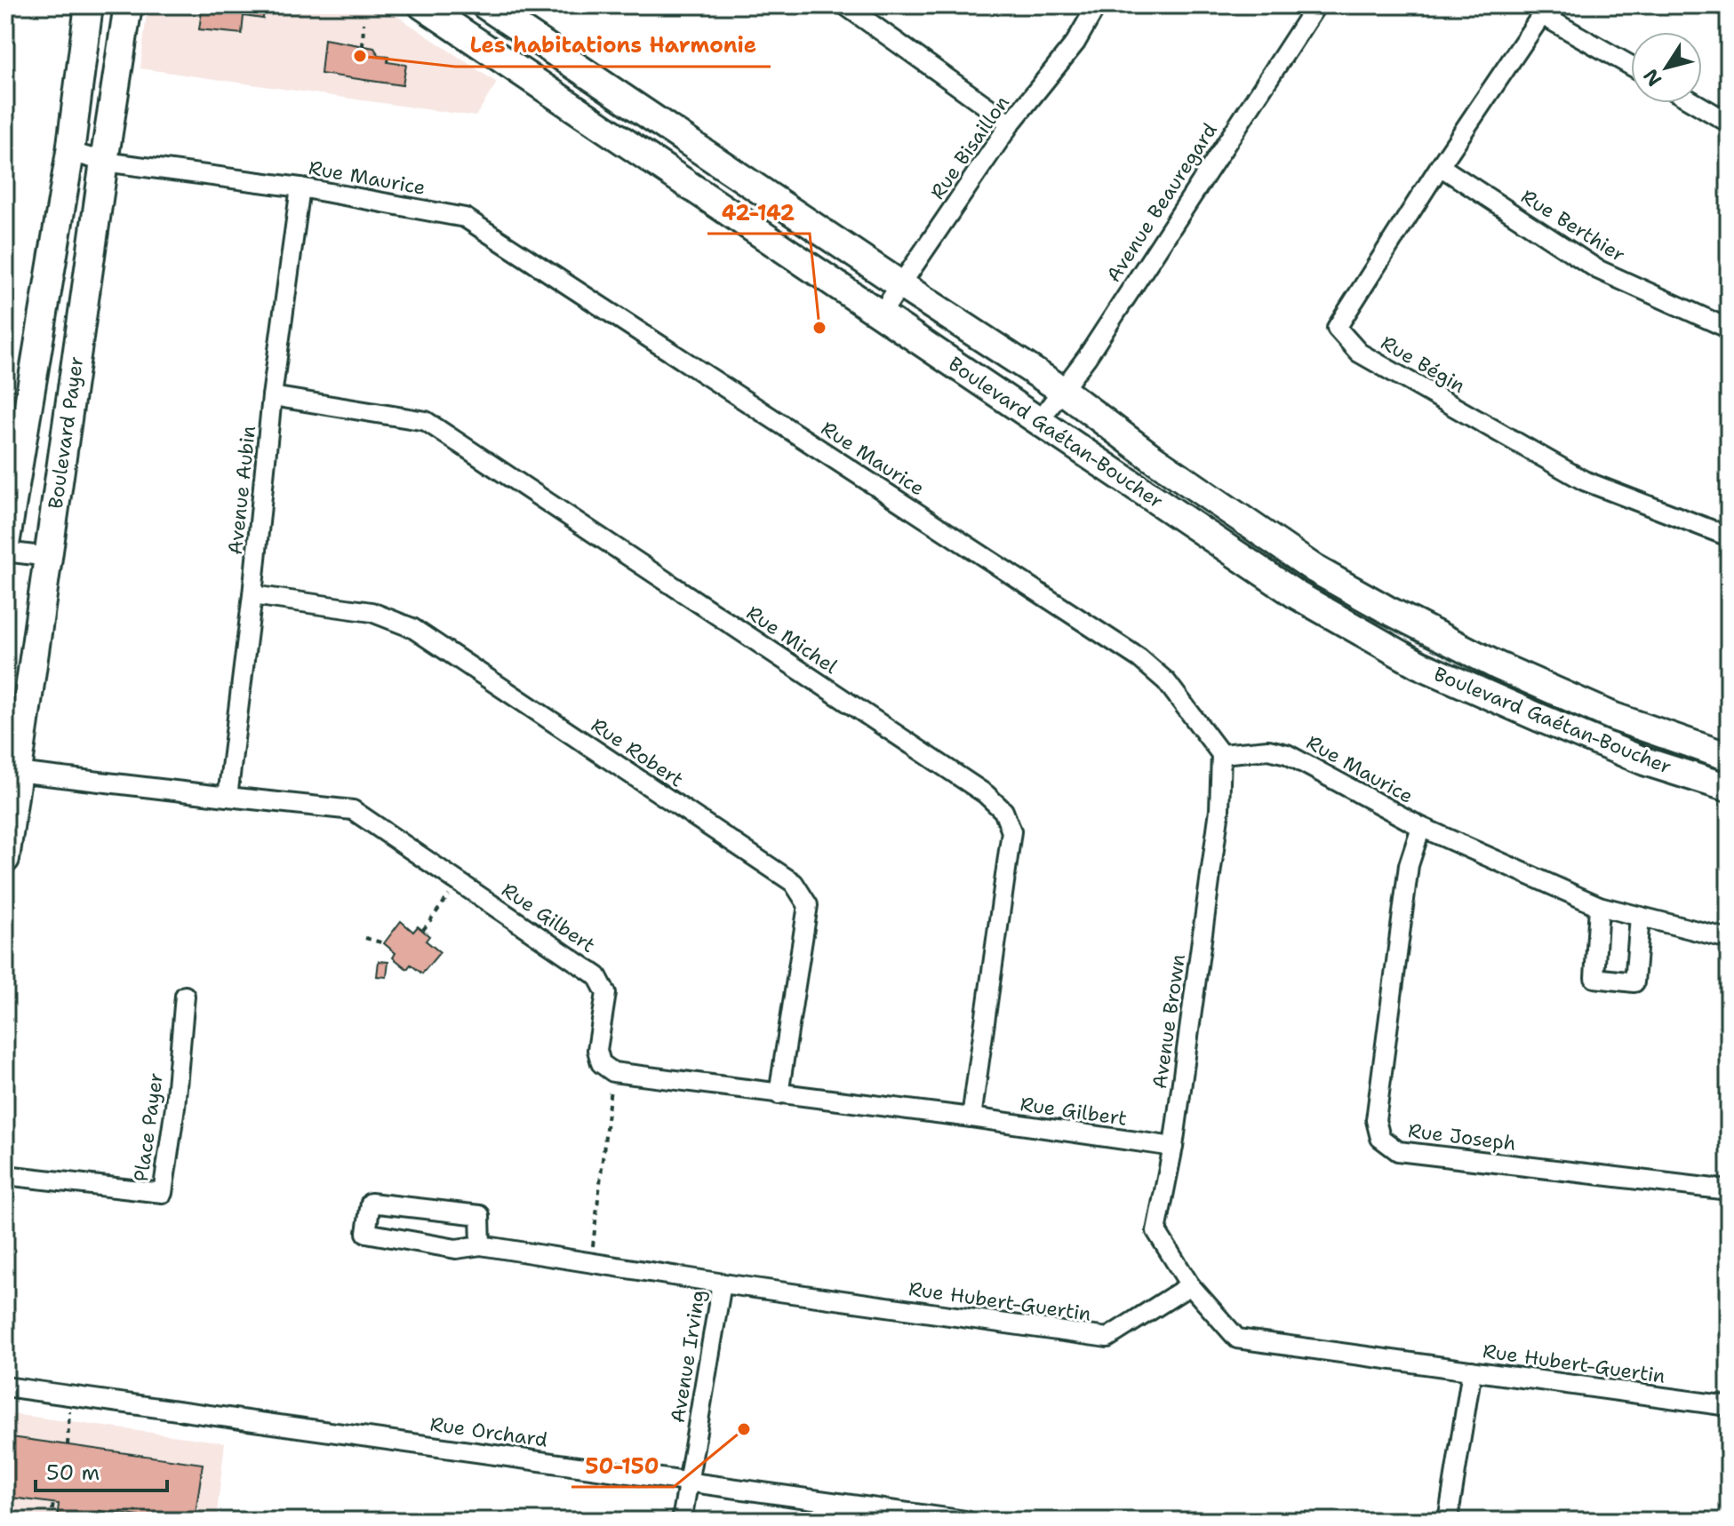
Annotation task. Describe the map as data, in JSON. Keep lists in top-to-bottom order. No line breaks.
{"streets":{"main road":["Boulevard Payer","Boulevard Gaétan-Boucher"],"street":["Rue Bisaillon","Rue Maurice","Avenue Beauregard","Rue Berthier","Rue Bégin","Avenue Aubin","Rue Michel","Rue Robert","Rue Gilbert","Avenue Brown","Place Payer","Rue Joseph","Rue Hubert-Guertin","Avenue Irving","Rue Orchard"]},"crossings":[["Rue Bisaillon","Boulevard Gaétan-Boucher"],["Rue Maurice","Boulevard Payer"],["Rue Maurice","Avenue Aubin"],["Rue Maurice","Avenue Brown"],["Rue Maurice","Rue Joseph"],["Avenue Beauregard","Boulevard Gaétan-Boucher"],["Rue Berthier","Rue Bégin"],["Boulevard Payer","Rue Gilbert"],["Avenue Aubin","Rue Michel"],["Avenue Aubin","Rue Robert"],["Avenue Aubin","Rue Gilbert"],["Rue Michel","Rue Gilbert"],["Rue Robert","Rue Gilbert"],["Rue Gilbert","Avenue Brown"],["Avenue Brown","Rue Hubert-Guertin"],["Rue Hubert-Guertin","Avenue Irving"],["Avenue Irving","Rue Orchard"]],"places":["Les habitations Harmonie","42-142","50-150"],"scale_bar":"50 m","north":"bottom left"}
